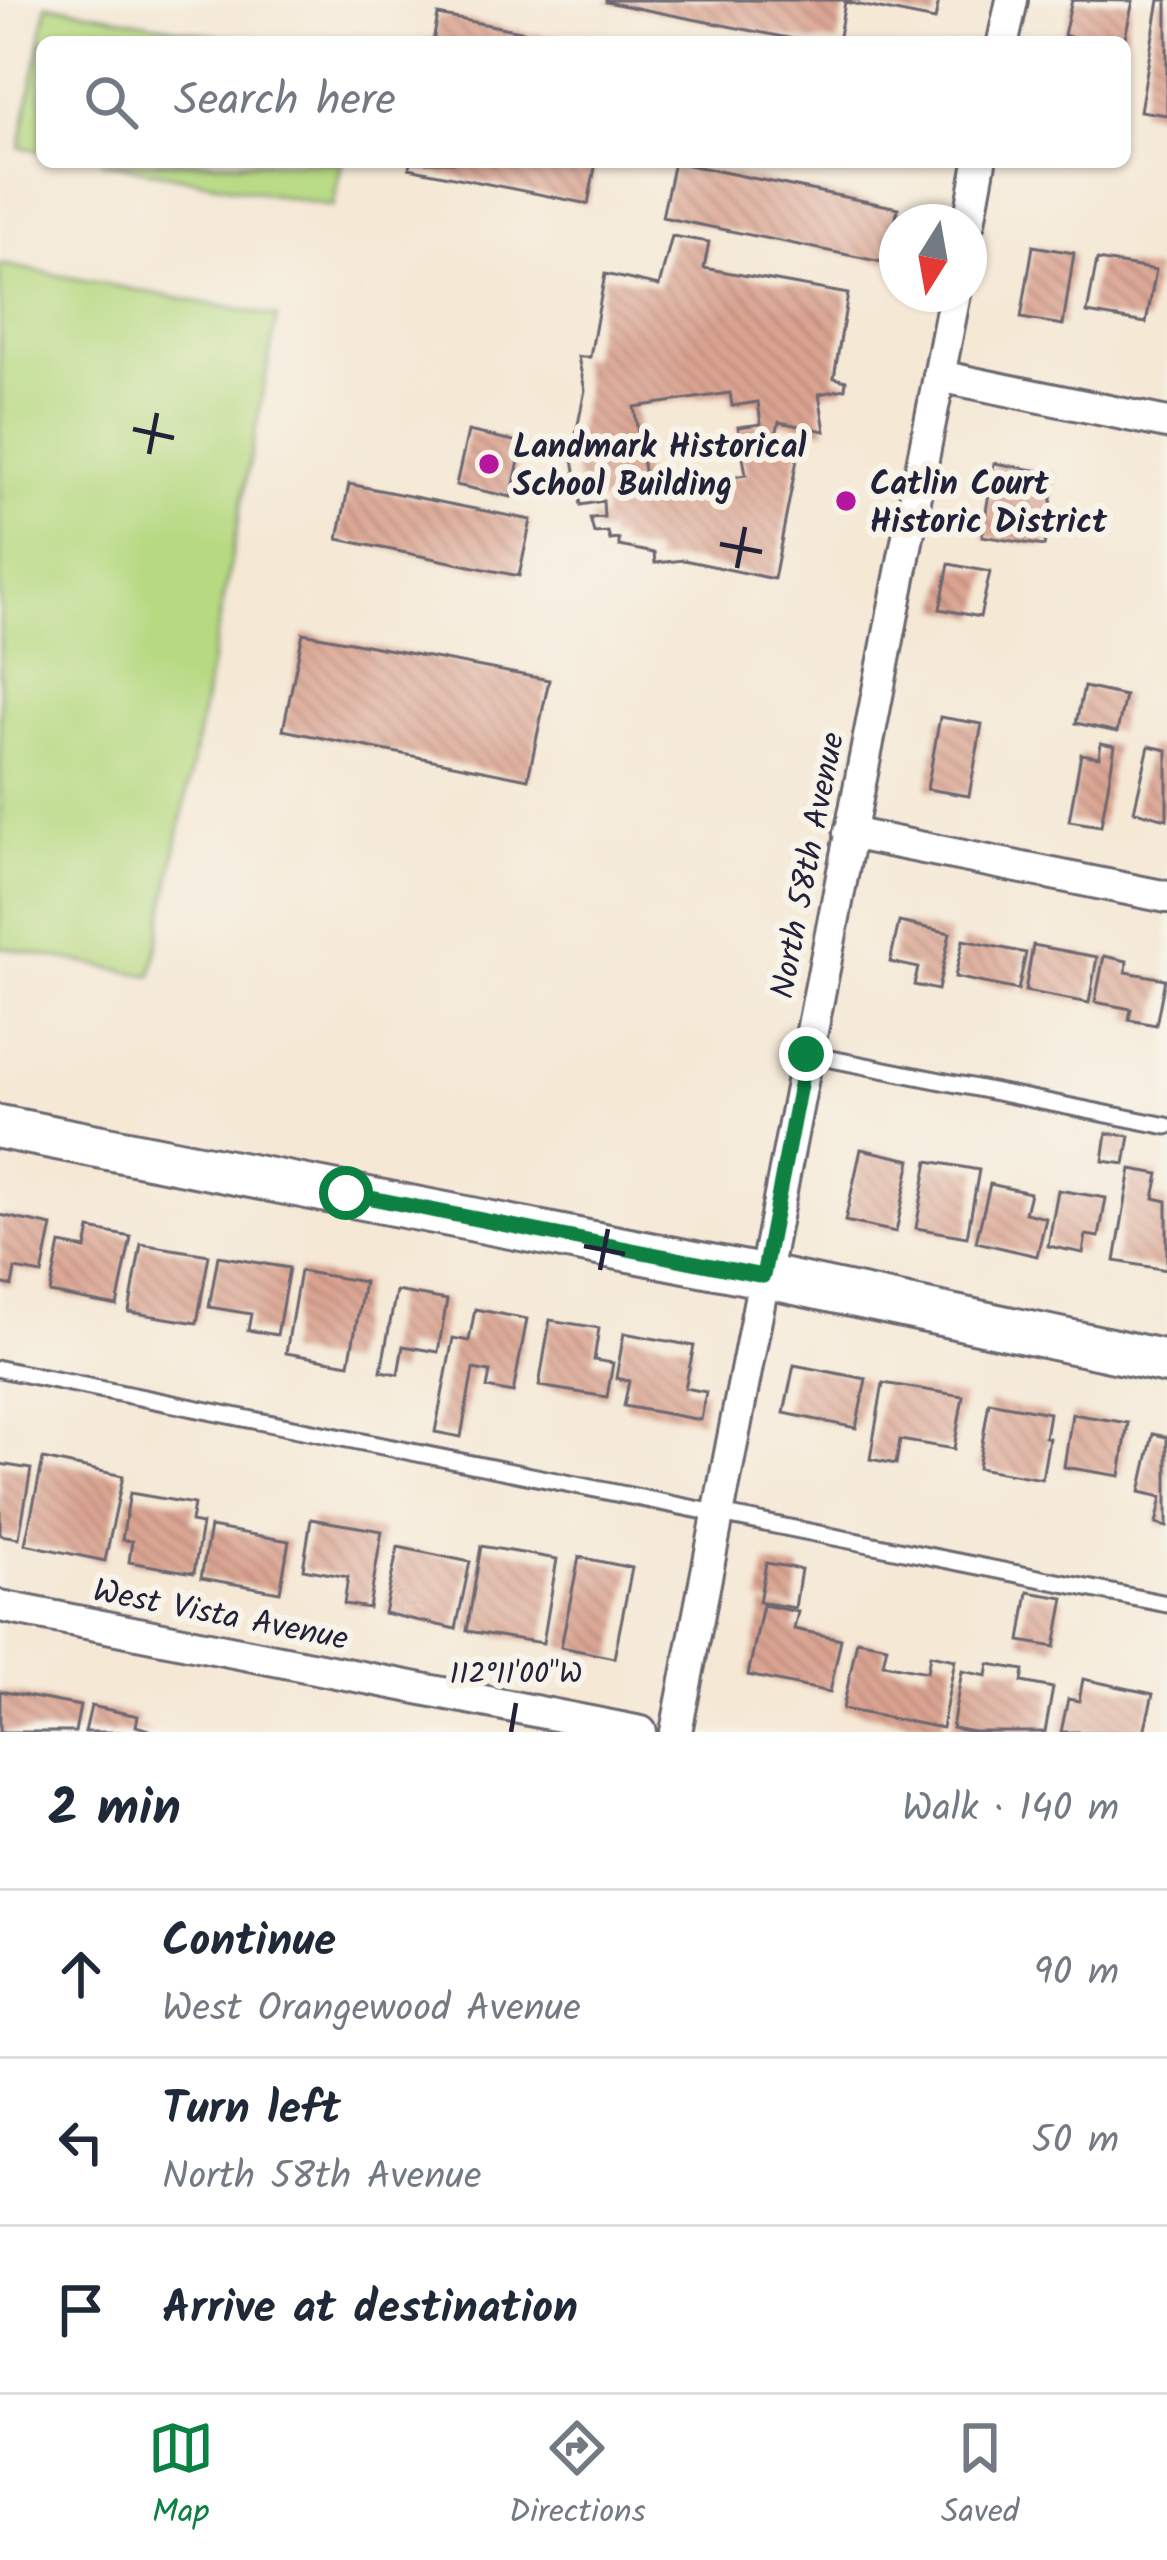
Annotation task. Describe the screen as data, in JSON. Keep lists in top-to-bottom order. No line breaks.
{"streets":{"street":["North 58th Avenue","West Vista Avenue"]},"places":["Landmark Historical School Building","Catlin Court Historic District"],"north":"bottom","page":{"search":"Search here","heading":["2 min","Walk · 140 m"],"list":[["Continue","West Orangewood Avenue","90 m"],["Turn left","North 58th Avenue","50 m"],"Arrive at destination"],"nav":["Map","Directions","Saved"]},"coordinates":["112°11'00\"W"]}
